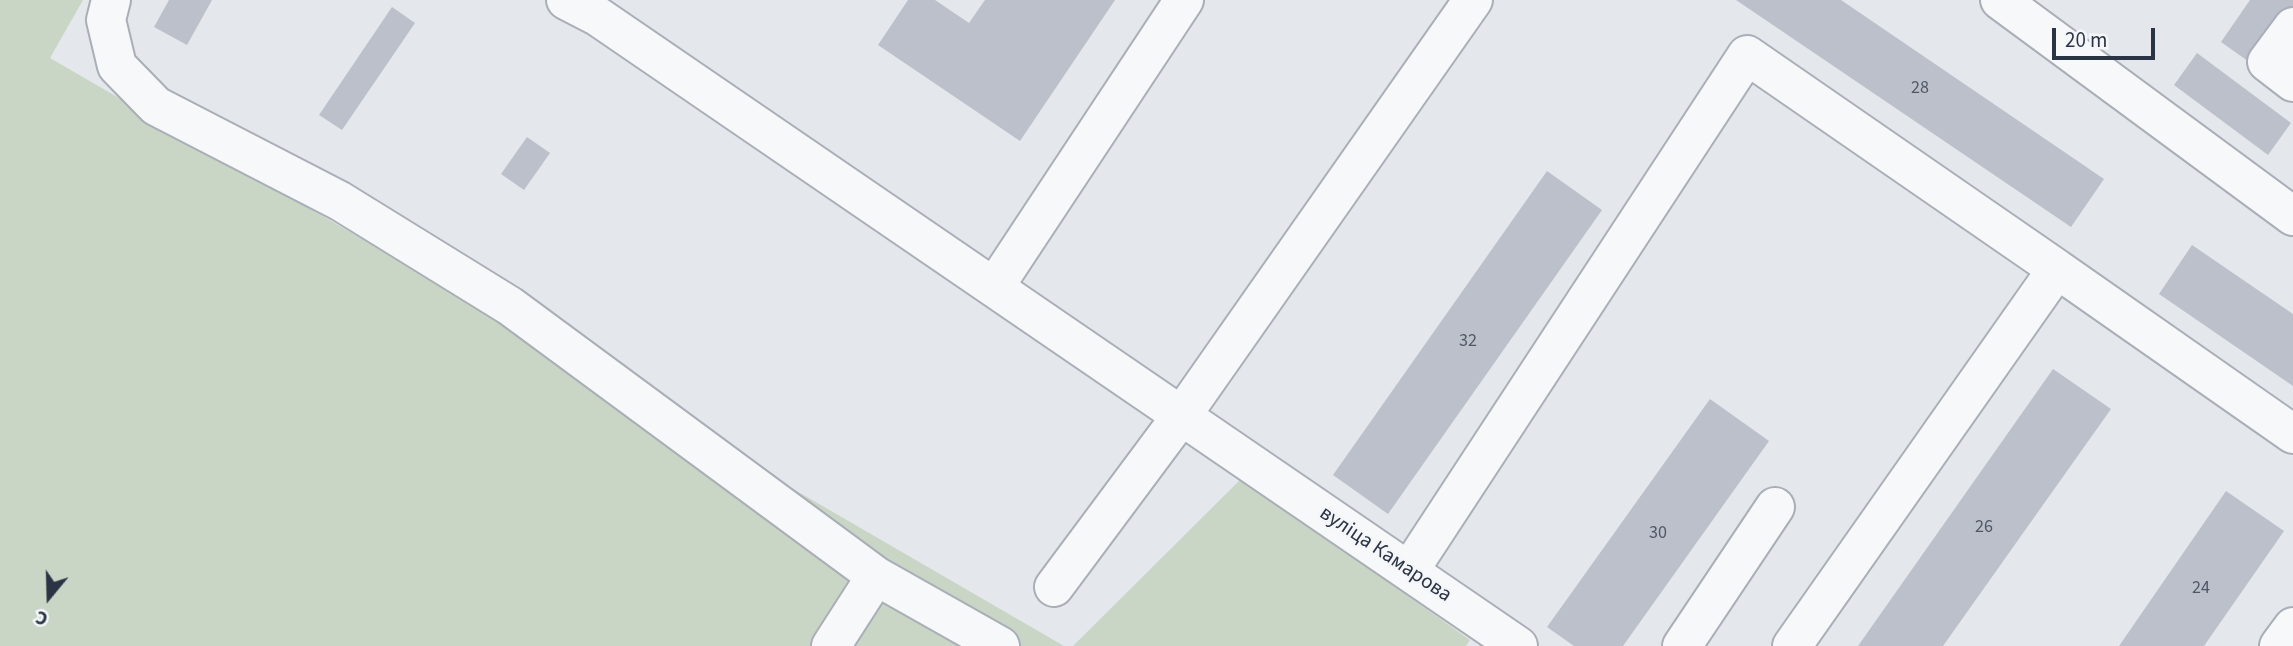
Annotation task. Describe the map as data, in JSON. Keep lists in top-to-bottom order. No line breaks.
{"streets":{"street":["вуліца Камарова"]},"house_numbers":["28","32","26","30","24"],"scale_bar":"20 m","north":"bottom"}
